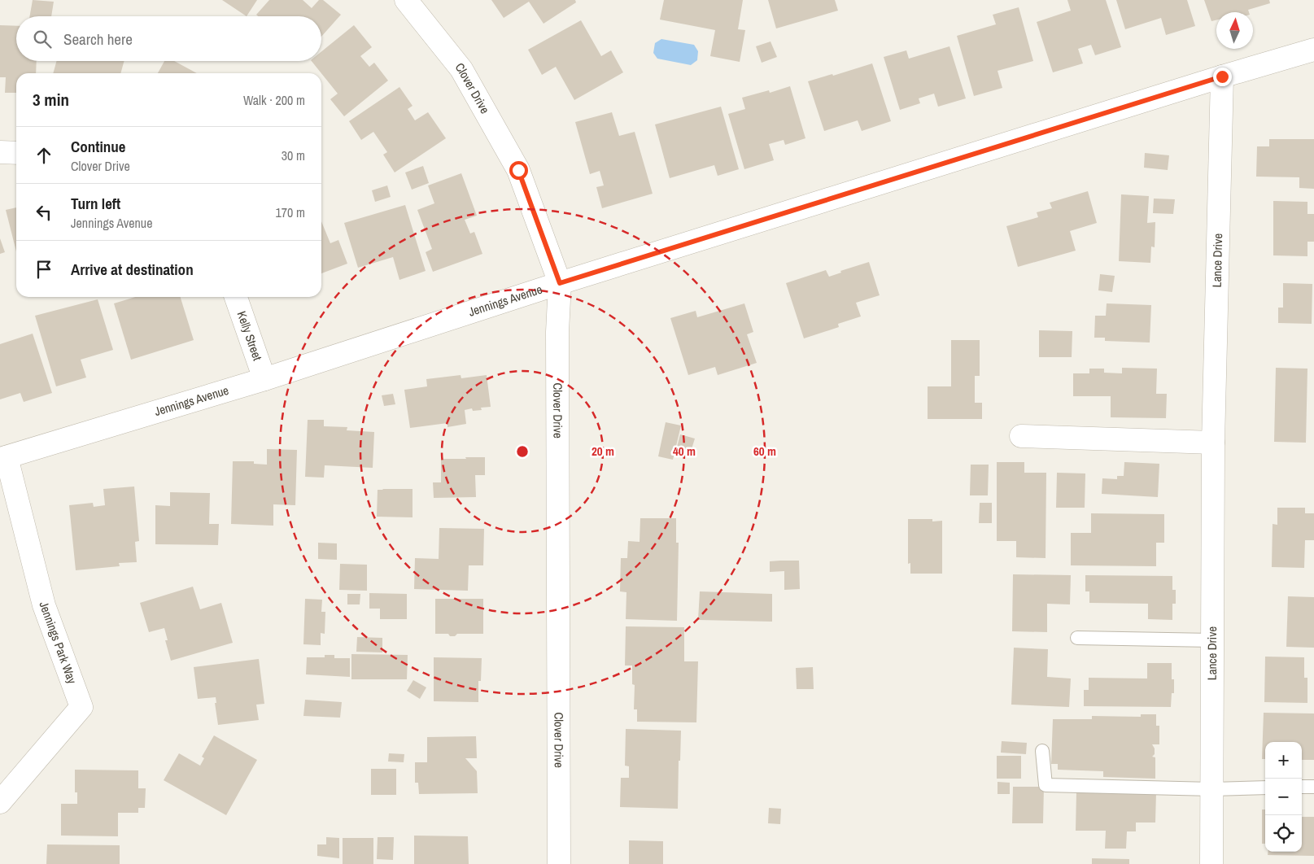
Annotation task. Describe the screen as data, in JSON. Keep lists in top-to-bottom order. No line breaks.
{"streets":{"street":["Clover Drive","Lance Drive","Jennings Avenue","Kelly Street","Jennings Park Way"]},"crossings":[["Clover Drive","Jennings Avenue"],["Lance Drive","Jennings Avenue"],["Jennings Avenue","Kelly Street"],["Jennings Avenue","Jennings Park Way"]],"north":"top","page":{"search":"Search here","heading":["3 min","Walk · 200 m"],"list":[["Continue","Clover Drive","30 m"],["Turn left","Jennings Avenue","170 m"],"Arrive at destination"],"map_buttons":["+","−"]},"rings":["20 m","40 m","60 m"]}
